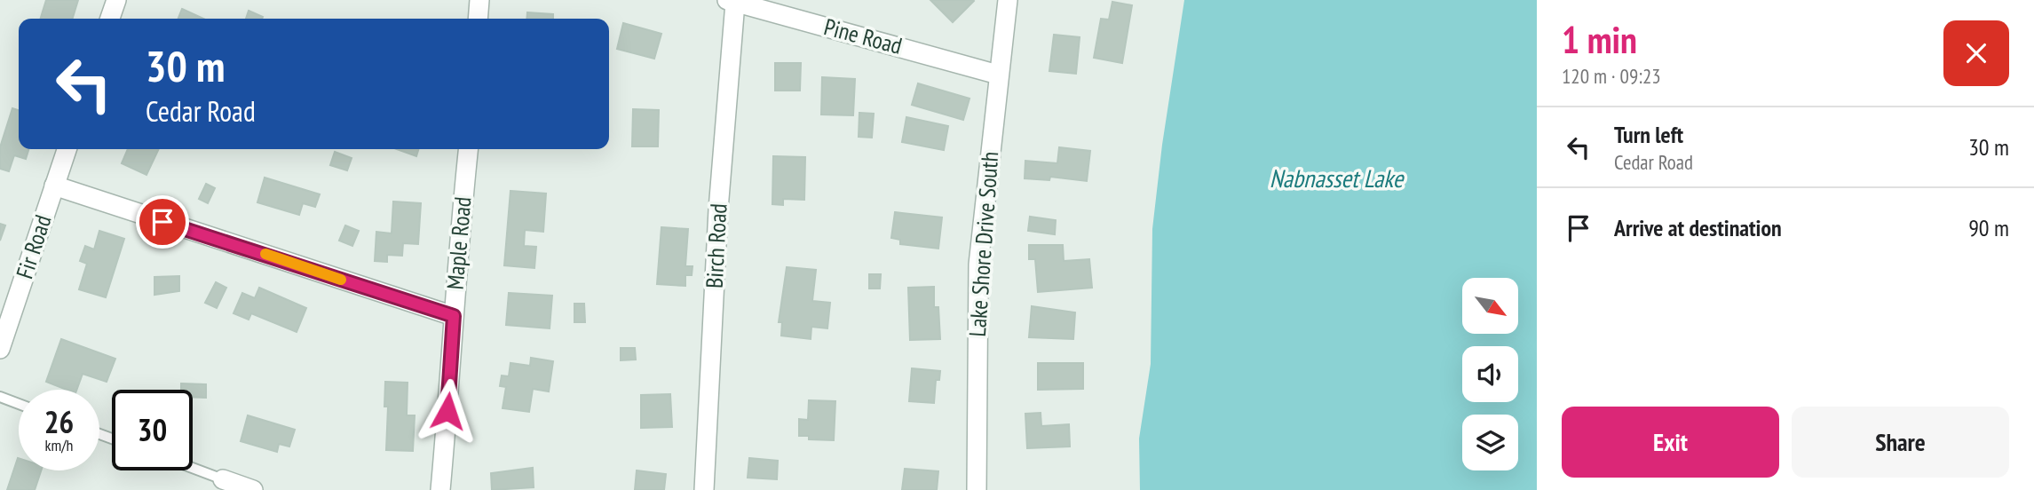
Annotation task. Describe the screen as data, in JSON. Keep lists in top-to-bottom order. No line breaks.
{"streets":{"street":["Pine Road","Maple Road","Lake Shore Drive South","Birch Road","Fir Road"]},"crossings":[["Pine Road","Lake Shore Drive South"],["Pine Road","Birch Road"]],"water":["Nabnasset Lake"],"north":"bottom right","page":{"heading":["1 min","120 m · 09:23"],"turn":["30 m","Cedar Road"],"list":[{"name":"Turn left","note":"Cedar Road","value":"30 m"},{"name":"Arrive at destination","value":"90 m"}],"speed":"26 km/h","limit":"30","buttons":["Exit","Share"]}}
